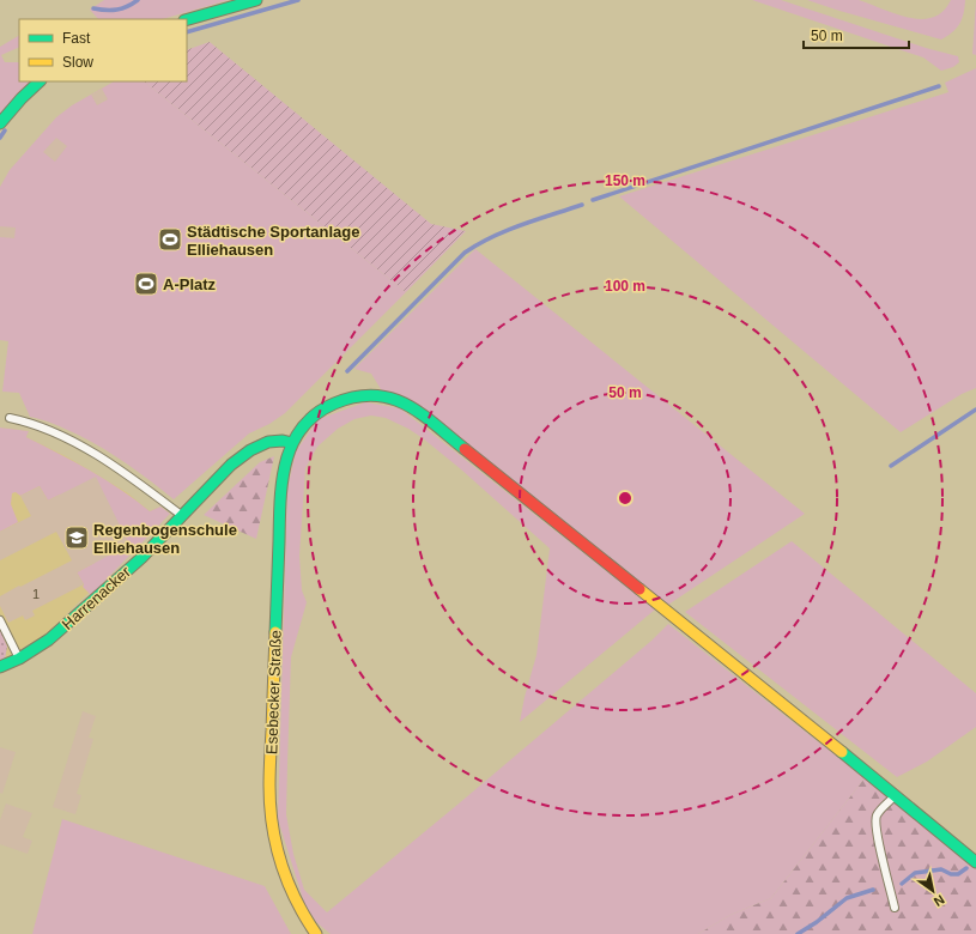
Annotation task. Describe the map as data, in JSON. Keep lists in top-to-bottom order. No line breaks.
{"streets":{"street":["Harrenacker","Esebecker Straße"]},"crossings":[["Harrenacker","Esebecker Straße"]],"places":{"sports":["Städtische Sportanlage Elliehausen","A-Platz"],"school or university":["Regenbogenschule Elliehausen"]},"house_numbers":["1"],"legend":["Fast","Slow"],"scale_bar":"50 m","north":"bottom right","rings":["150 m","100 m","50 m"]}
